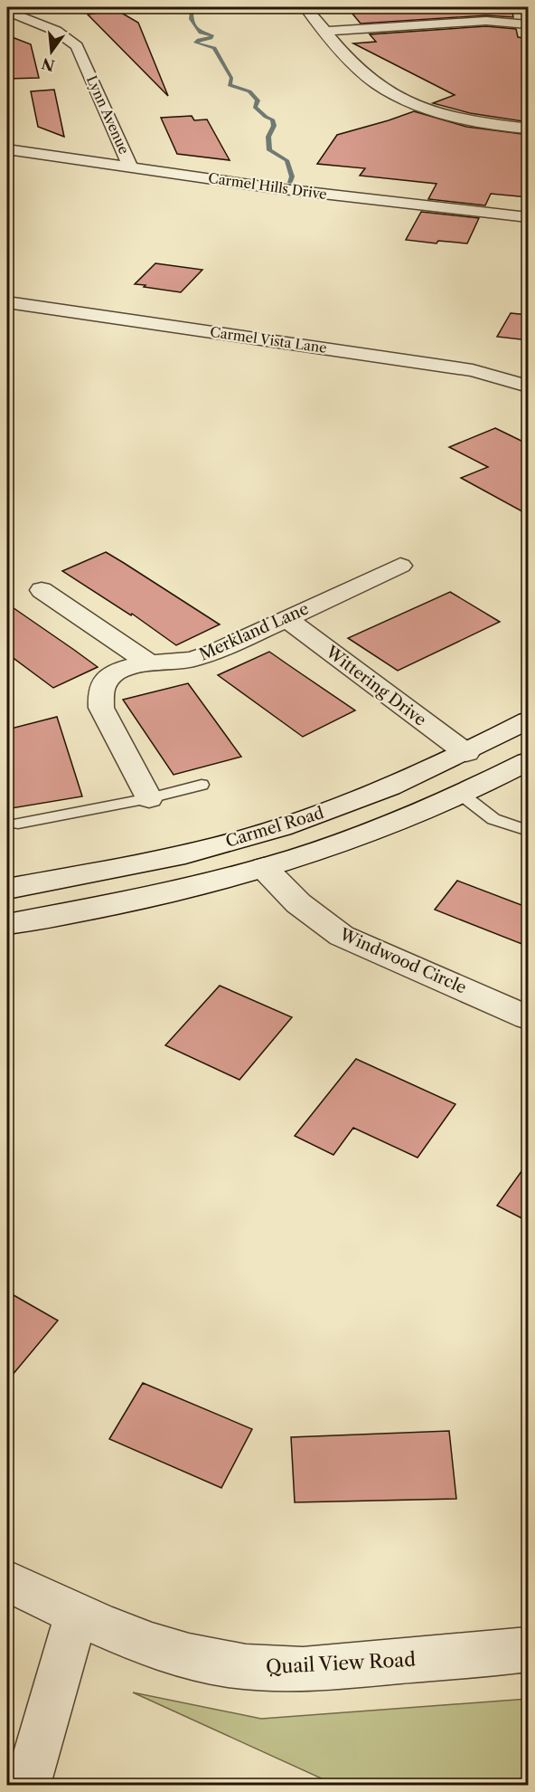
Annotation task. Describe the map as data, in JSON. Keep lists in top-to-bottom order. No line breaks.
{"streets":{"street":["Lynn Avenue","Carmel Hills Drive","Carmel Vista Lane","Merkland Lane","Wittering Drive","Carmel Road","Windwood Circle","Quail View Road"]},"crossings":[["Lynn Avenue","Carmel Hills Drive"],["Merkland Lane","Wittering Drive"],["Wittering Drive","Carmel Road"]],"north":"bottom"}
